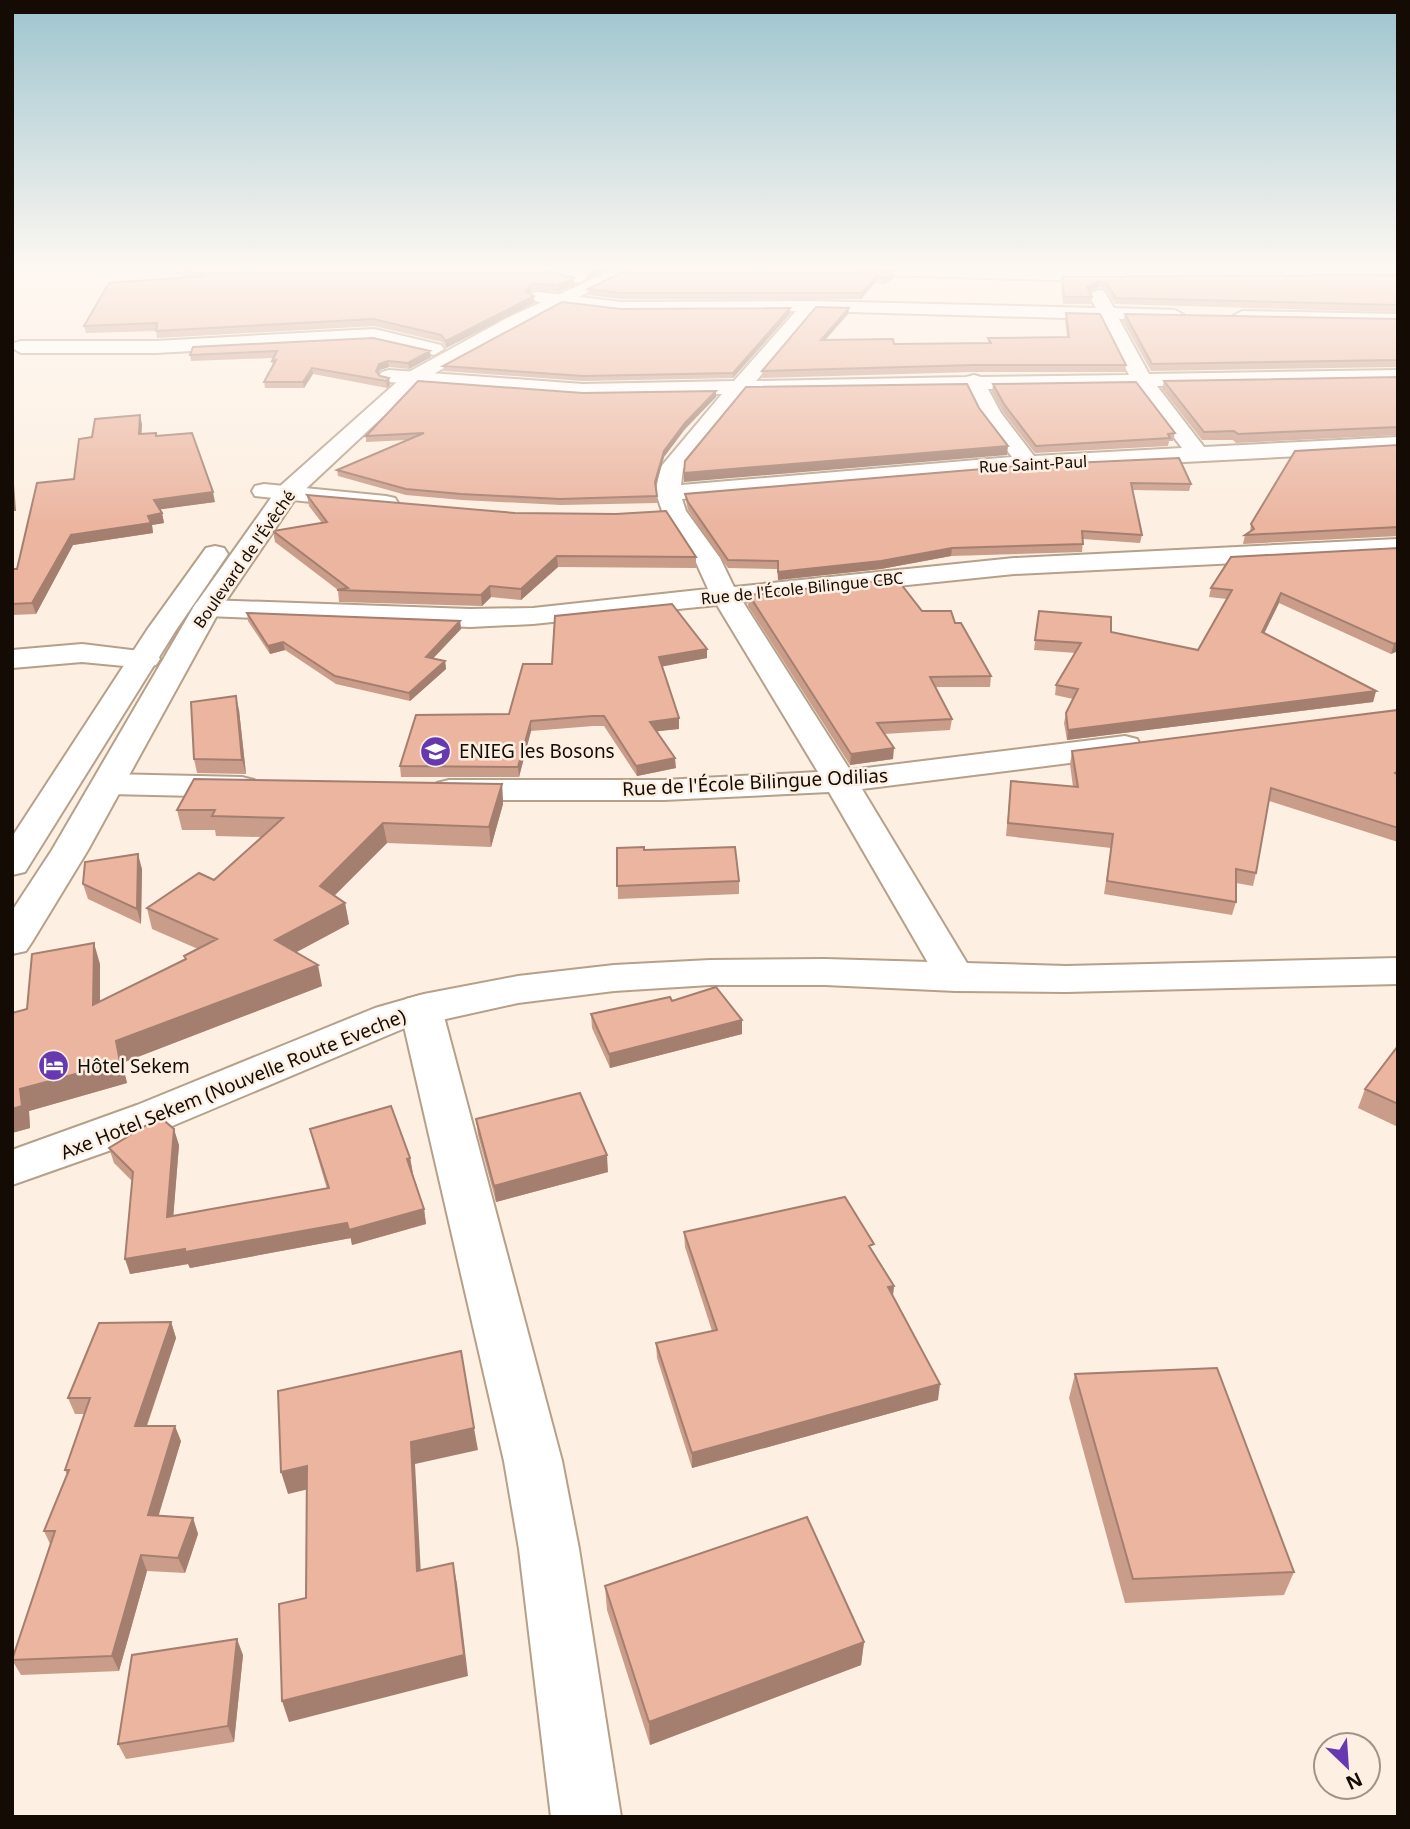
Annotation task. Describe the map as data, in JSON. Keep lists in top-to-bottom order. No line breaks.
{"streets":{"street":["Rue Saint-Paul","Boulevard de l'Évêché","Rue de l'École Bilingue CBC","Rue de l'École Bilingue Odilias","Axe Hotel Sekem (Nouvelle Route Eveche)"]},"crossings":[["Boulevard de l'Évêché","Rue de l'École Bilingue CBC"]],"places":{"school or university":["ENIEG les Bosons"],"hotel":["Hôtel Sekem"]},"north":"bottom right"}
